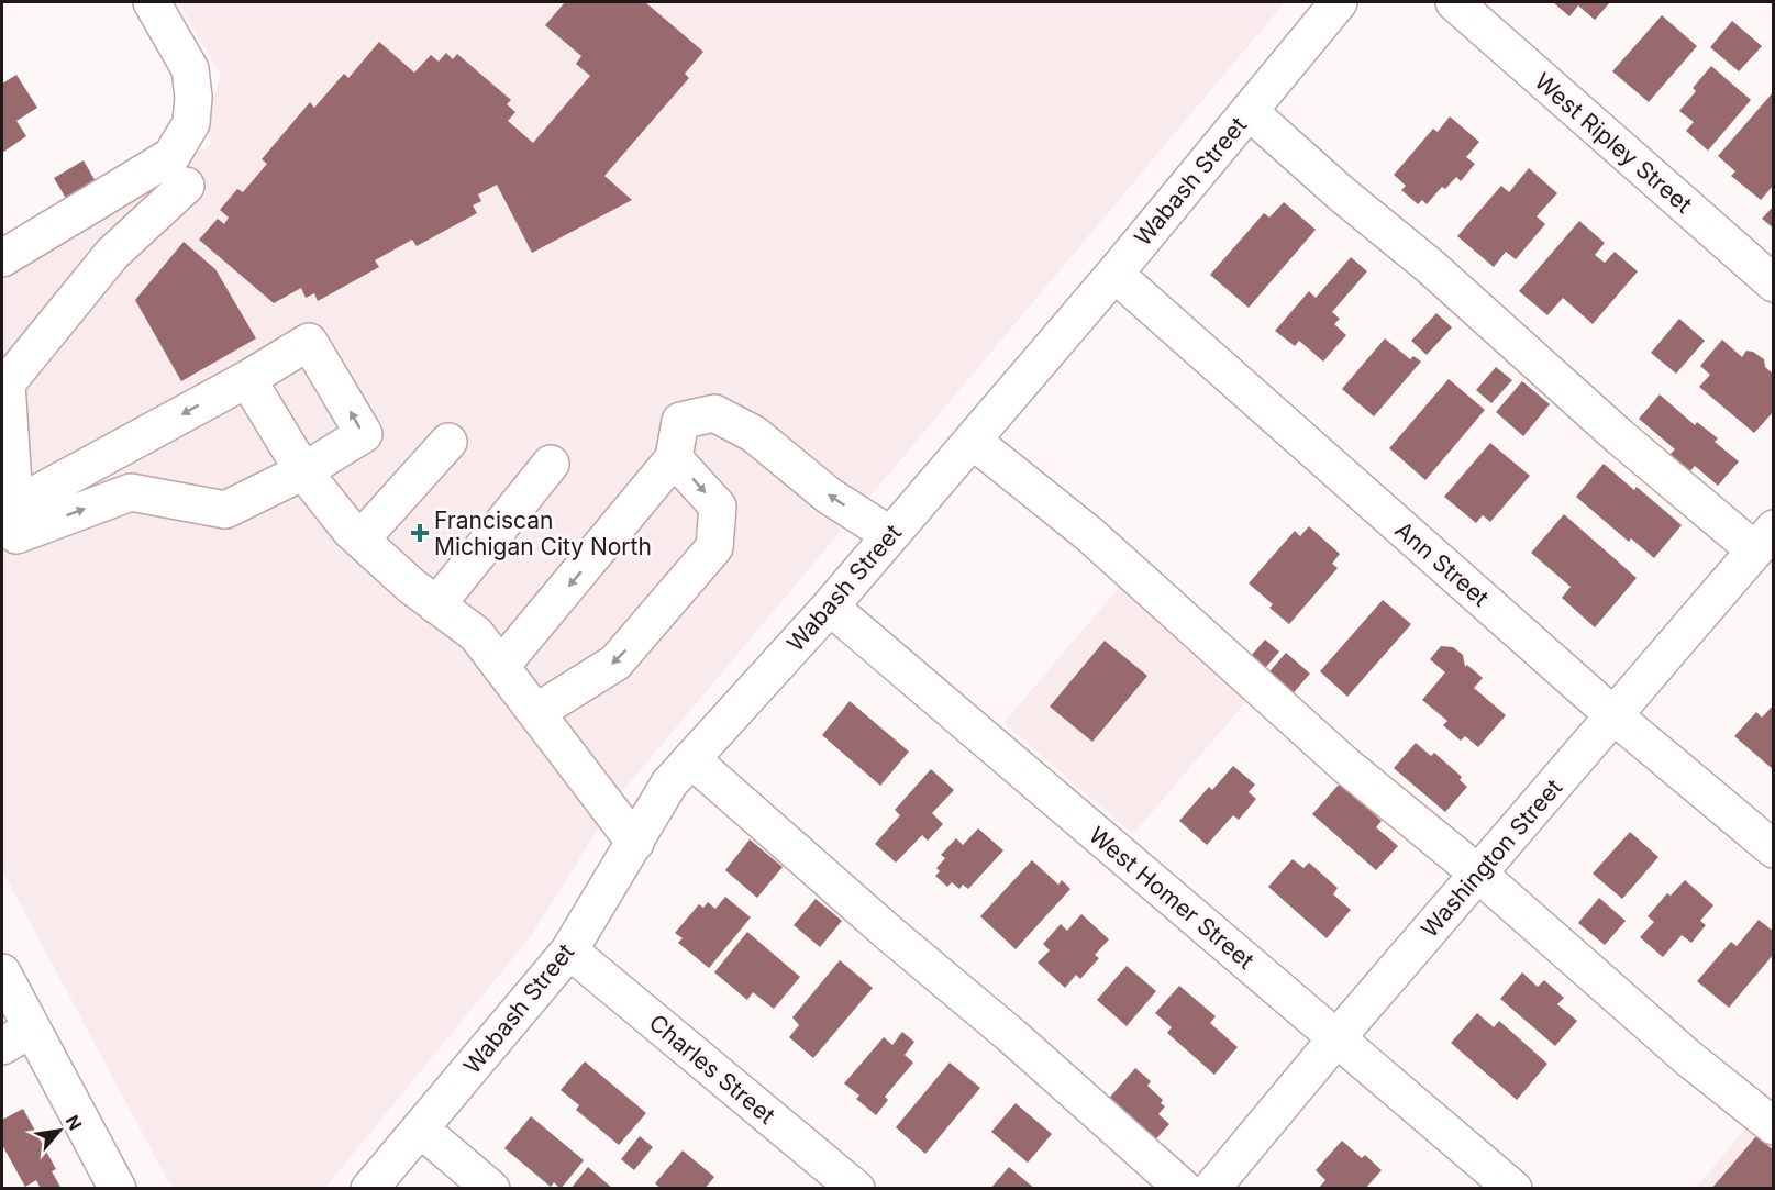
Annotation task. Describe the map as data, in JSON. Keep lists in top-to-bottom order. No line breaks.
{"streets":{"street":["West Ripley Street","Wabash Street","Ann Street","Washington Street","West Homer Street","Charles Street"]},"crossings":[["Wabash Street","Ann Street"],["Wabash Street","West Homer Street"],["Wabash Street","Charles Street"],["Ann Street","Washington Street"],["Washington Street","West Homer Street"]],"places":{"health":["Franciscan Michigan City North"]},"north":"top right"}
